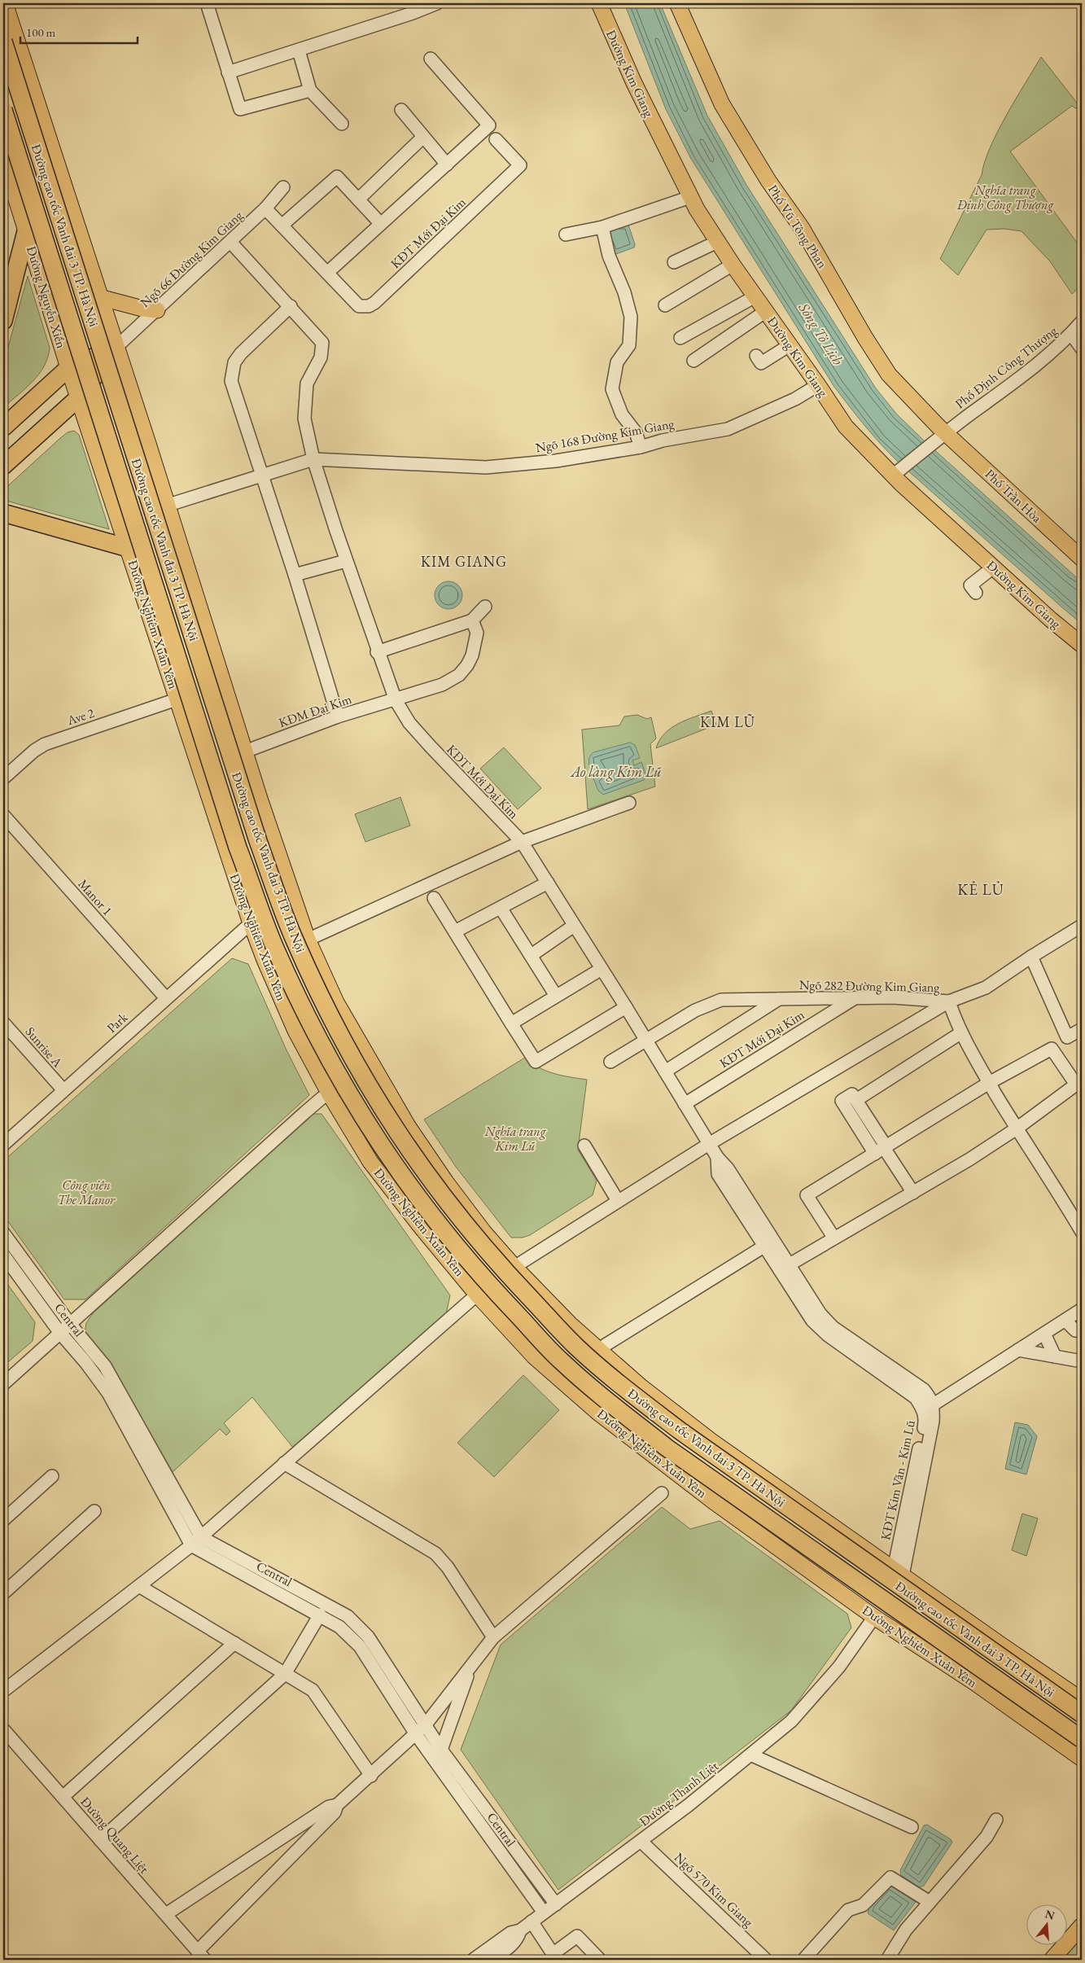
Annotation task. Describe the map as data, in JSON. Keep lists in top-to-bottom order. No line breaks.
{"streets":{"highway":["Đường cao tốc Vành đai 3 TP. Hà Nội"],"main road":["Đường Kim Giang","Phố Vũ Tông Phan","Đường Nguyễn Xiển","Phố Trần Hòa","Đường Nghiêm Xuân Yêm"],"street":["KĐT Mới Đại Kim","Ngõ 66 Đường Kim Giang","Phố Định Công Thượng","Ngõ 168 Đường Kim Giang","KĐM Đại Kim","Ave 2","Manor 1","Ngõ 282 Đường Kim Giang","Park","Sunrise A","Central","KĐT Kim Văn - Kim Lũ","Đường Thanh Liệt","Đường Quang Liệt","Ngõ 570 Kim Giang"]},"crossings":[["Đường Kim Giang","Phố Định Công Thượng"],["Đường Kim Giang","Ngõ 168 Đường Kim Giang"],["Phố Vũ Tông Phan","Phố Định Công Thượng"],["Phố Vũ Tông Phan","Phố Trần Hòa"],["KĐT Mới Đại Kim","Ngõ 66 Đường Kim Giang"],["KĐT Mới Đại Kim","Ngõ 168 Đường Kim Giang"],["KĐT Mới Đại Kim","KĐM Đại Kim"],["KĐT Mới Đại Kim","Ngõ 282 Đường Kim Giang"],["Đường cao tốc Vành đai 3 TP. Hà Nội","Đường Nghiêm Xuân Yêm"],["Đường Nguyễn Xiển","Đường Nghiêm Xuân Yêm"],["Phố Định Công Thượng","Phố Trần Hòa"],["Đường Nghiêm Xuân Yêm","Ave 2"],["Đường Nghiêm Xuân Yêm","Park"],["Đường Nghiêm Xuân Yêm","Đường Thanh Liệt"],["Manor 1","Park"],["Park","Sunrise A"],["Central","Đường Thanh Liệt"],["Đường Thanh Liệt","Ngõ 570 Kim Giang"]],"districts":["KIM GIANG","KIM LŨ","KẺ LỦ"],"water":["Sông Tô Lịch","Ao làng Kim Lũ"],"parks":["Nghĩa trang Định Công Thượng","Nghĩa trang Kim Lũ","Công viên The Manor"],"scale_bar":"100 m","north":"top"}
